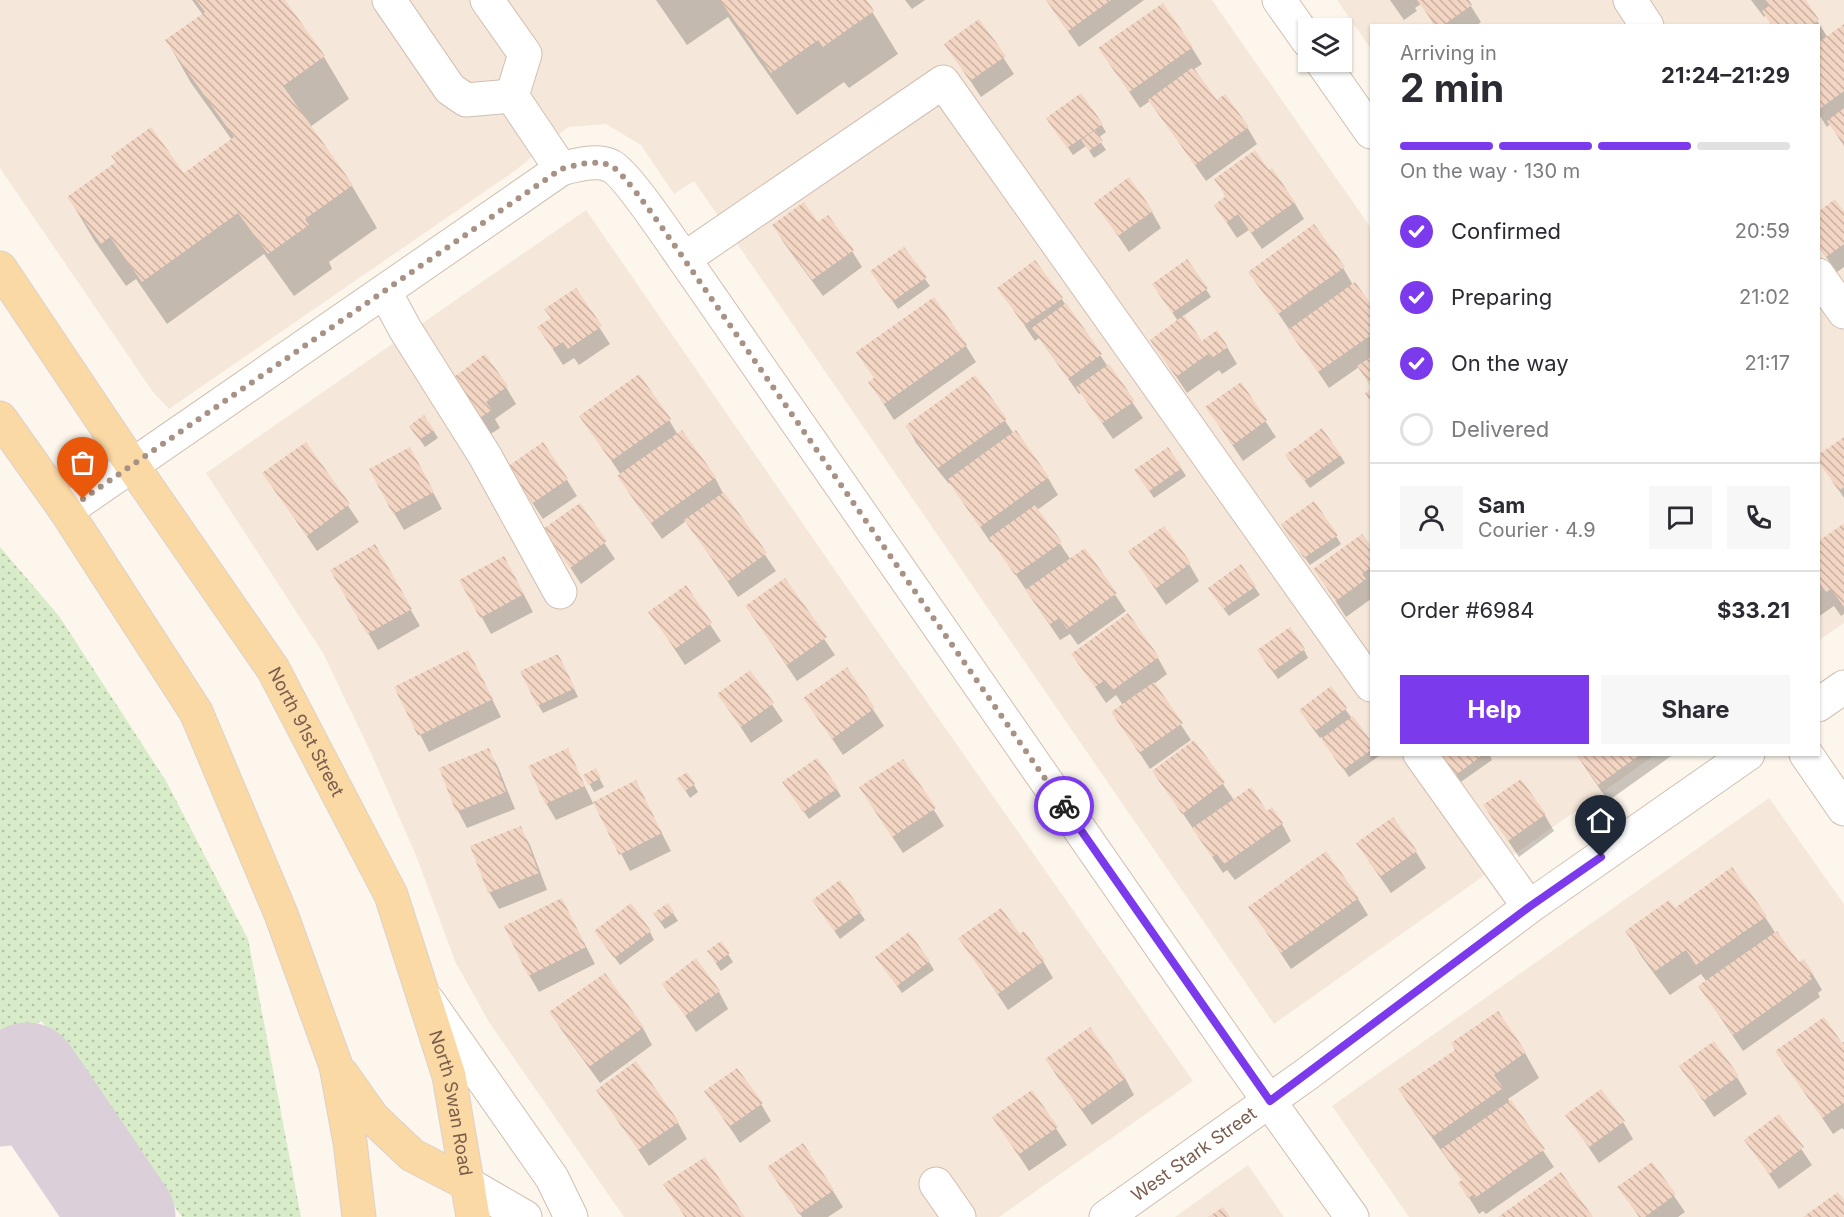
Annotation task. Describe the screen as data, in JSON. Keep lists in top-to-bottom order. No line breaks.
{"streets":{"main road":["North 91st Street","North Swan Road"],"street":["West Stark Street"]},"crossings":[["North 91st Street","North Swan Road"]],"page":{"heading":["2 min","Arriving in","21:24–21:29"],"panel":["Sam","Courier · 4.9","Order #6984","$33.21"],"bar":"On the way · 130 m","list":[["Confirmed","20:59"],["Preparing","21:02"],["On the way","21:17"],"Delivered"],"buttons":["Help","Share"]}}
